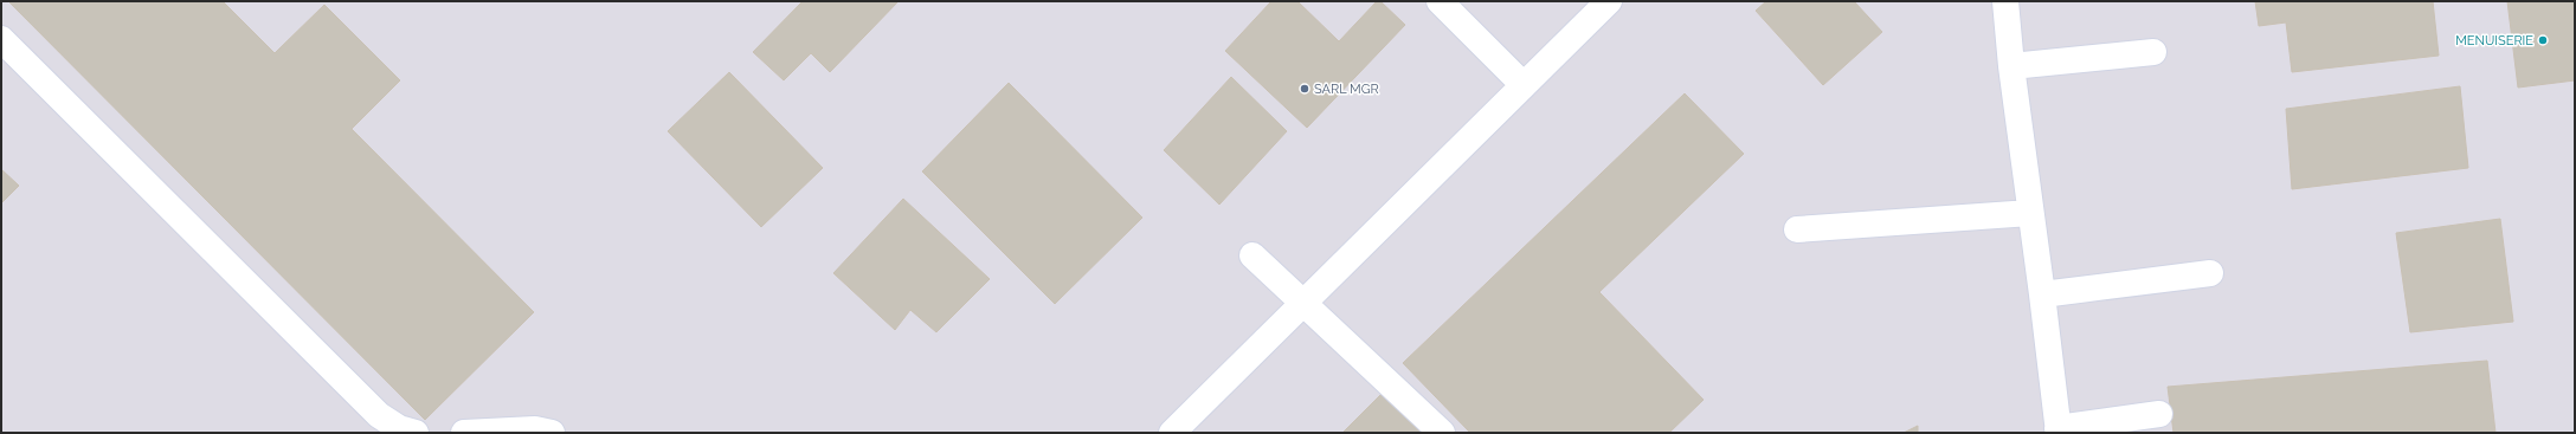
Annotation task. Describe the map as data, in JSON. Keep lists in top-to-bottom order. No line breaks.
{"places":["MENUISERIE","SARL MGR"]}
